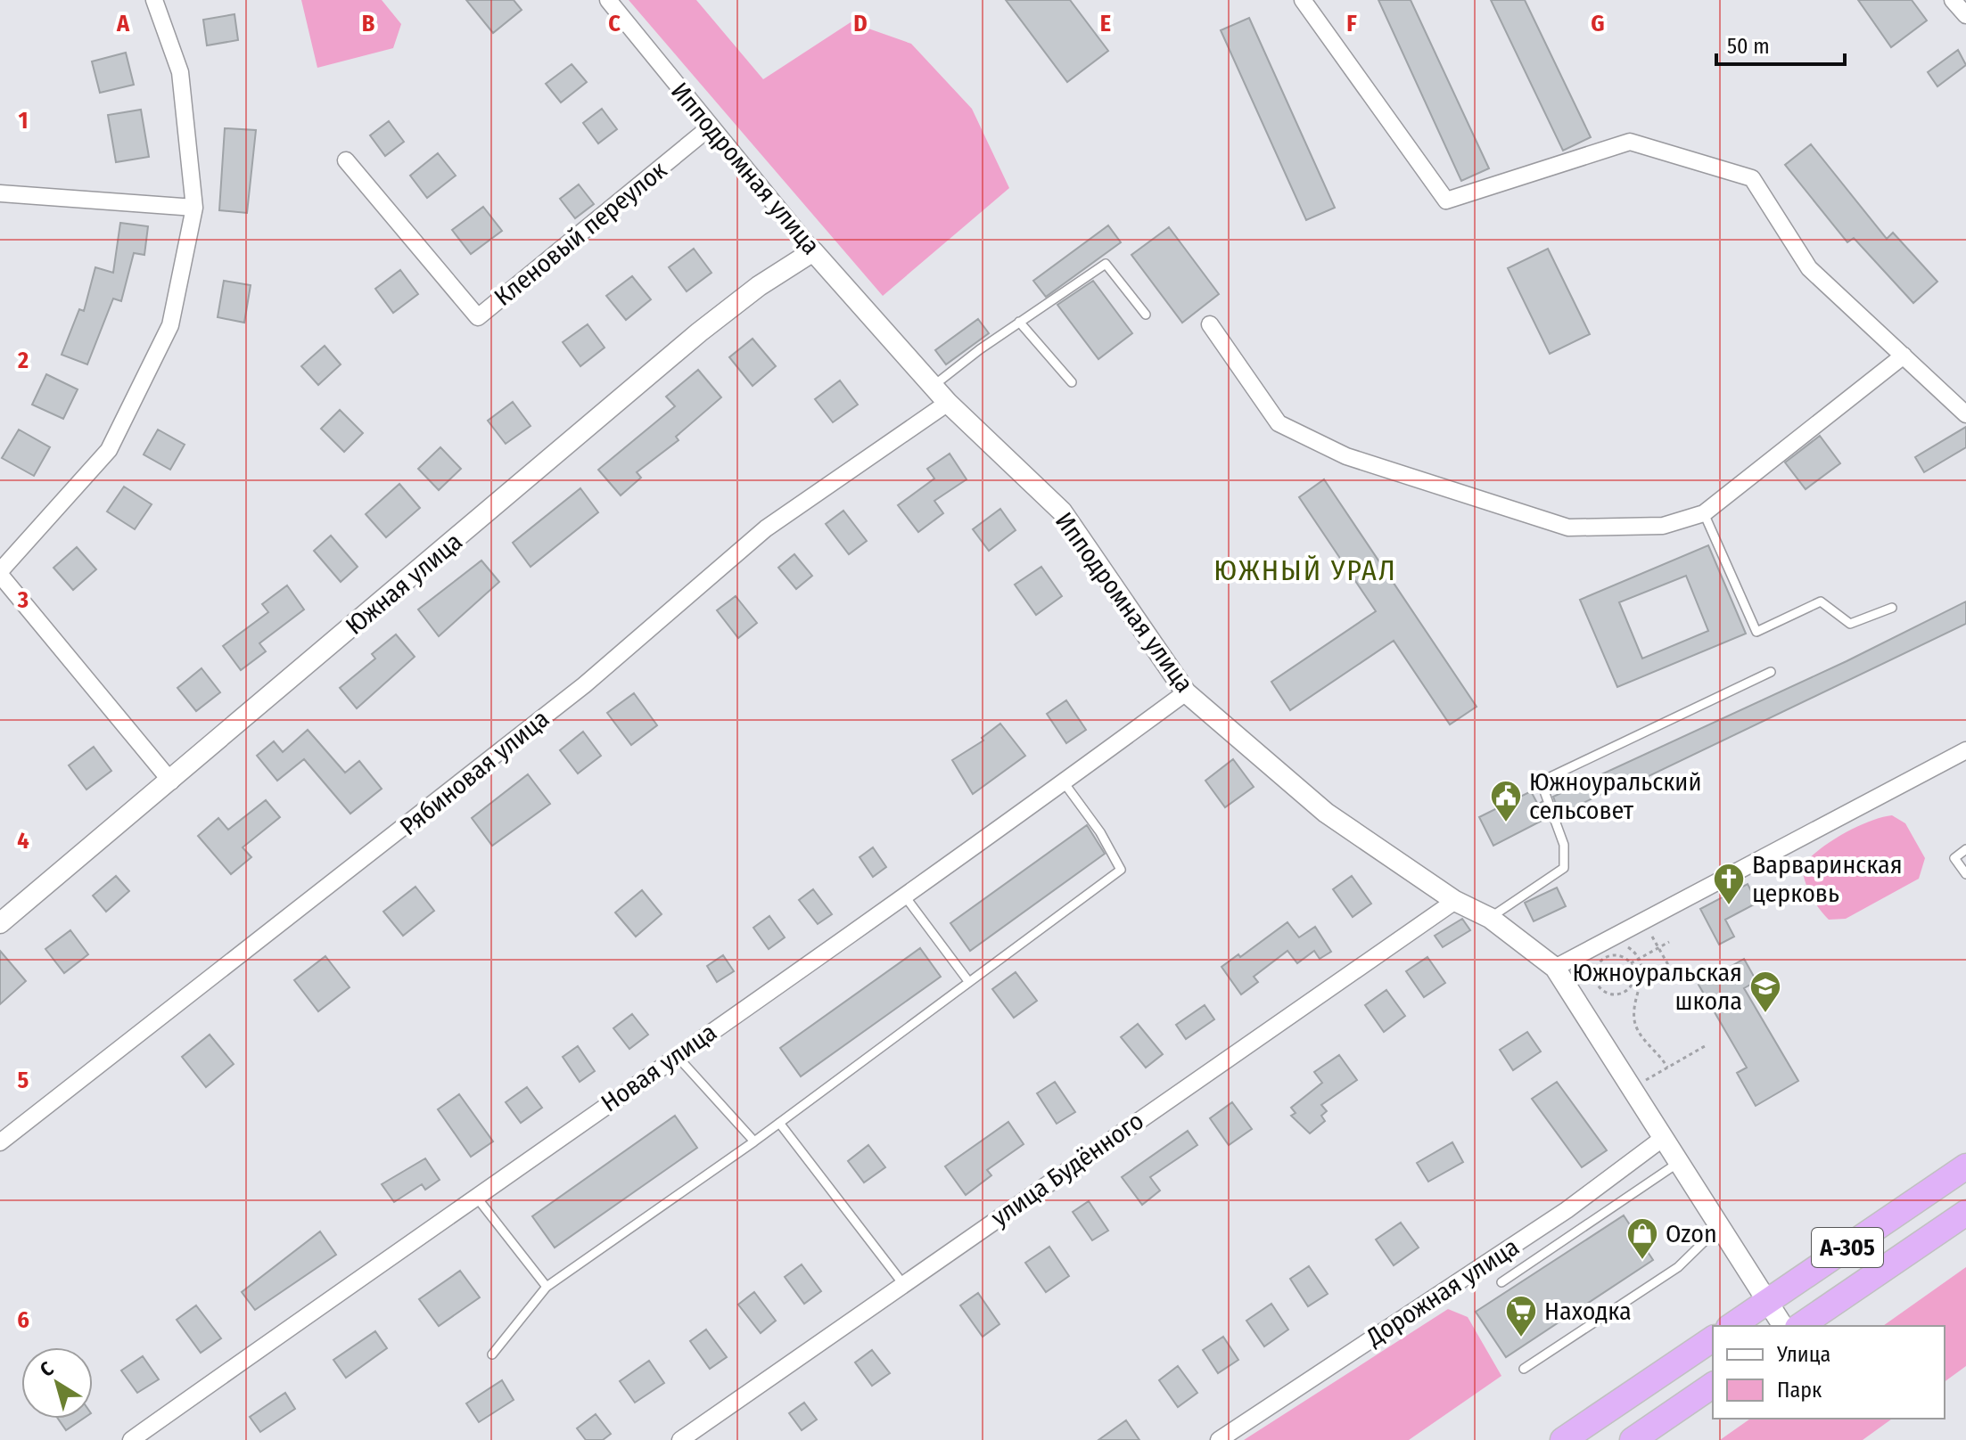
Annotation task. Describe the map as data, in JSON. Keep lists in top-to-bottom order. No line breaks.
{"streets":{"highway":["А-305"],"street":["Ипподромная улица","Кленовый переулок","Южная улица","Рябиновая улица","Новая улица","улица Будённого","Дорожная улица"]},"crossings":[["Ипподромная улица","Кленовый переулок"],["Ипподромная улица","Южная улица"],["Ипподромная улица","Рябиновая улица"],["Ипподромная улица","Новая улица"],["Ипподромная улица","улица Будённого"],["Ипподромная улица","А-305"],["Ипподромная улица","Дорожная улица"]],"districts":["ЮЖНЫЙ УРАЛ"],"places":{"public building":["Южноуральский сельсовет"],"church":["Варваринская церковь"],"school or university":["Южноуральская школа"],"shop":["Ozon"],"supermarket":["Находка"]},"legend":["Улица","Парк"],"scale_bar":"50 m","north":"top left","grid":{"columns":["A","B","C","D","E","F","G"],"rows":["1","2","3","4","5","6"]}}
